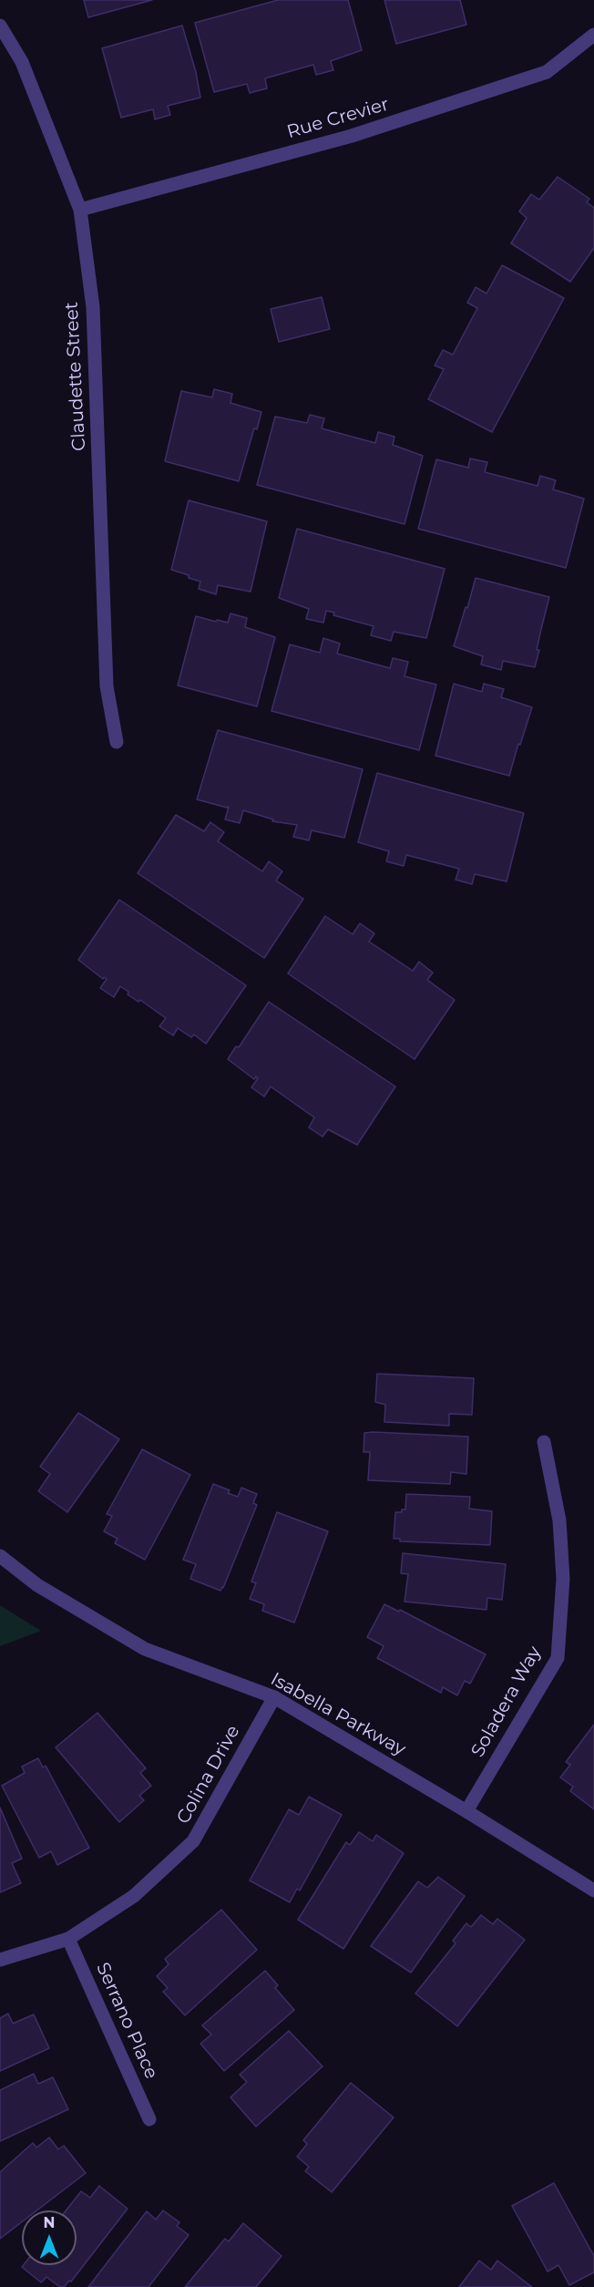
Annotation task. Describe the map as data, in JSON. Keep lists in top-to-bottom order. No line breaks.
{"streets":{"street":["Rue Crevier","Claudette Street","Soladera Way","Isabella Parkway","Colina Drive","Serrano Place"]},"crossings":[["Rue Crevier","Claudette Street"],["Soladera Way","Isabella Parkway"],["Isabella Parkway","Colina Drive"],["Colina Drive","Serrano Place"]],"north":"top"}
